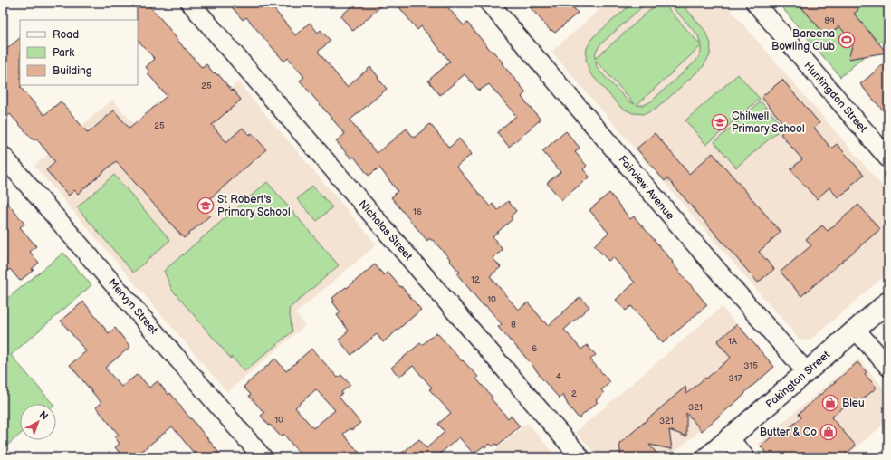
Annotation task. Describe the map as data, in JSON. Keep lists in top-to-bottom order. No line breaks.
{"streets":{"street":["Huntingdon Street","Fairview Avenue","Nicholas Street","Mervyn Street","Pakington Street"]},"crossings":[["Fairview Avenue","Pakington Street"]],"places":{"sports":["Bareena Bowling Club"],"school or university":["Chilwell Primary School","St Robert's Primary School"],"shop":["Bleu","Butter & Co"]},"house_numbers":["89","25","25","16","12","10","8","1A","6","315","4","317","2","321","10","321"],"legend":["Road","Park","Building"],"north":"top right"}
